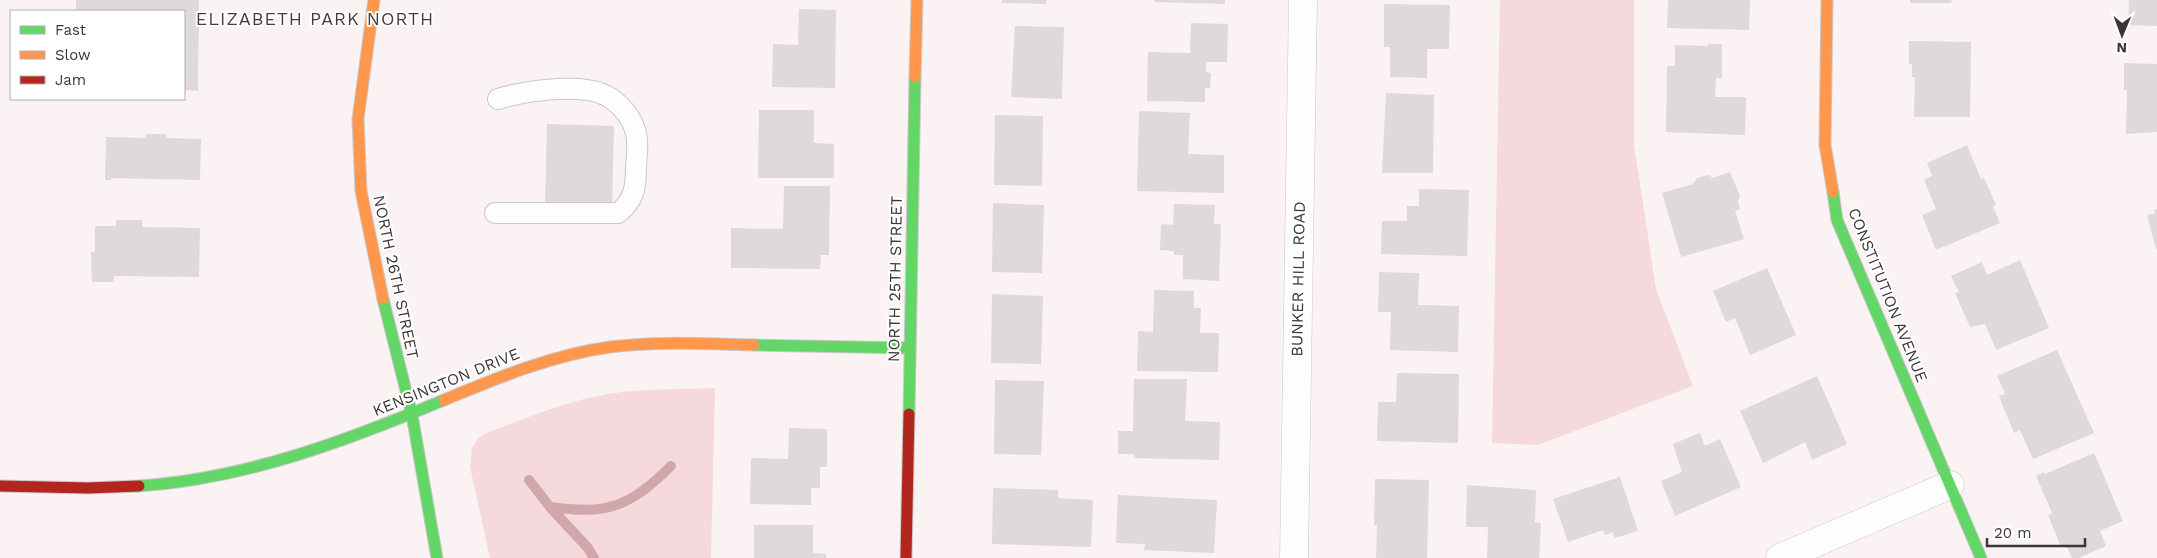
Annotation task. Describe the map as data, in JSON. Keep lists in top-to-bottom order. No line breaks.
{"streets":{"street":["NORTH 26TH STREET","NORTH 25TH STREET","BUNKER HILL ROAD","CONSTITUTION AVENUE","KENSINGTON DRIVE"]},"crossings":[["NORTH 26TH STREET","KENSINGTON DRIVE"],["NORTH 25TH STREET","KENSINGTON DRIVE"]],"districts":["ELIZABETH PARK NORTH"],"legend":["Fast","Slow","Jam"],"scale_bar":"20 m","north":"bottom"}
